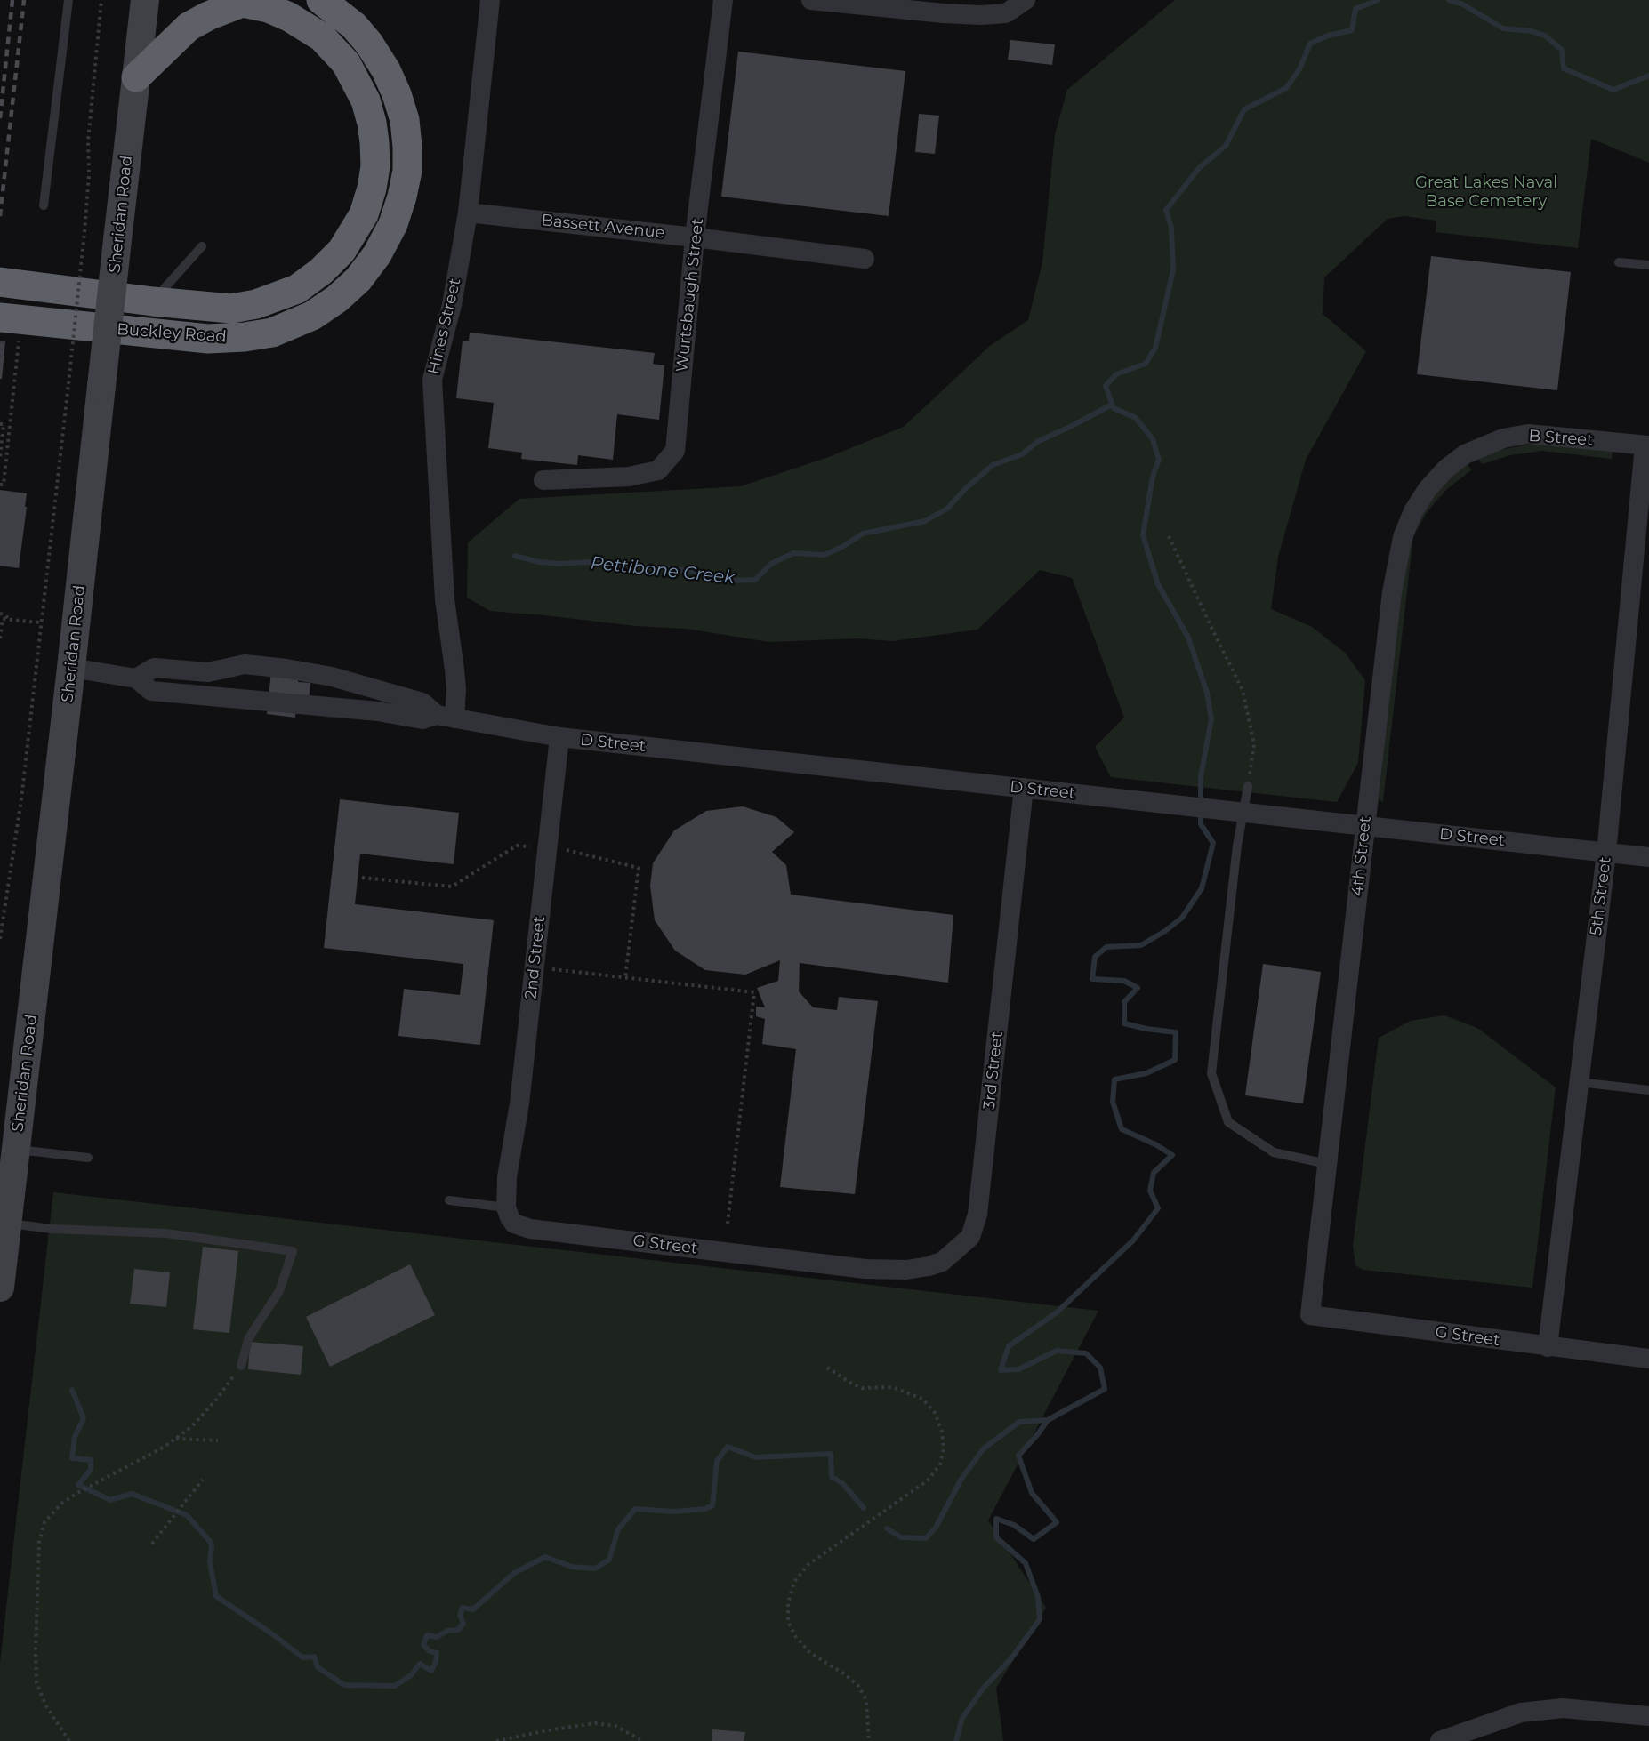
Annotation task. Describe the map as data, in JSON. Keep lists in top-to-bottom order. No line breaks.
{"streets":{"highway":["Buckley Road"],"main road":["Sheridan Road"],"street":["Bassett Avenue","Wurtsbaugh Street","Hines Street","B Street","D Street","4th Street","5th Street","2nd Street","3rd Street","G Street"]},"crossings":[["Sheridan Road","D Street"],["Bassett Avenue","Wurtsbaugh Street"],["Bassett Avenue","Hines Street"],["Hines Street","D Street"],["B Street","4th Street"],["B Street","5th Street"],["D Street","4th Street"],["D Street","5th Street"],["D Street","2nd Street"],["D Street","3rd Street"],["4th Street","G Street"],["5th Street","G Street"],["2nd Street","G Street"],["3rd Street","G Street"]],"water":["Pettibone Creek"],"parks":["Great Lakes Naval Base Cemetery"]}
